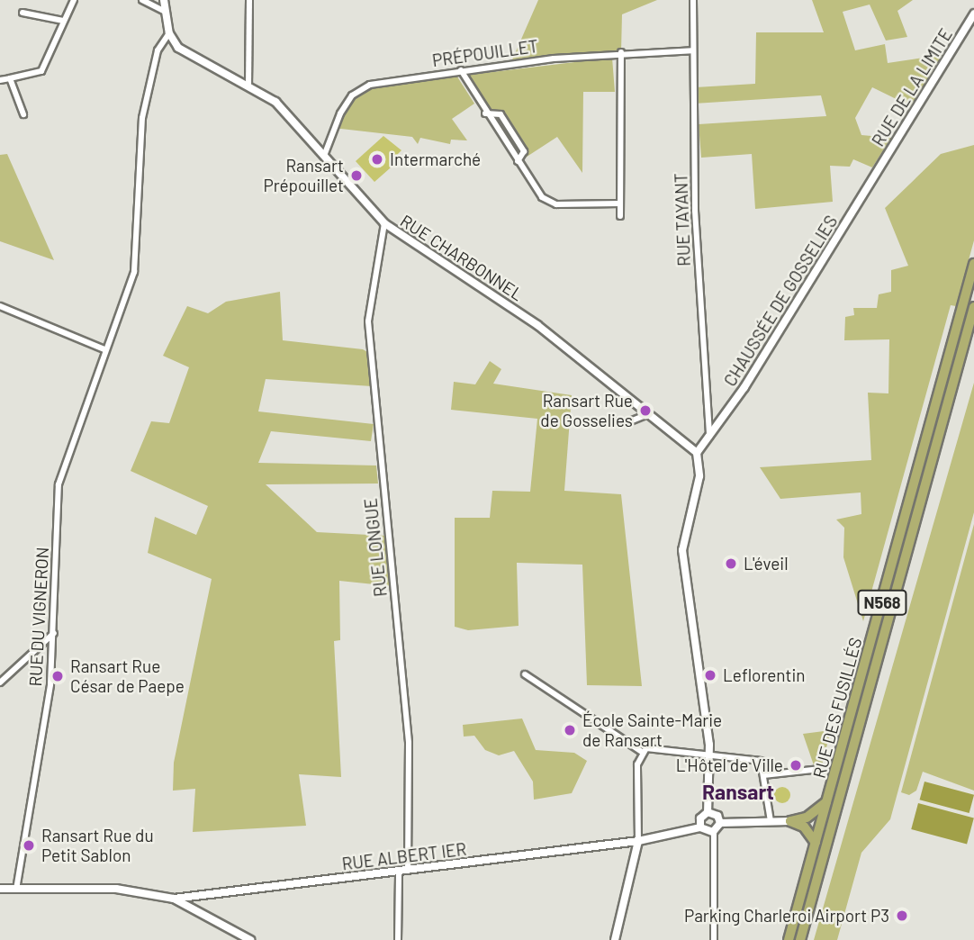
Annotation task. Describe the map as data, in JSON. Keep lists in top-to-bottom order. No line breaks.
{"streets":{"highway":["N568","RUE DES FUSILLÉS"],"street":["PRÉPOUILLET","RUE DE LA LIMITE","RUE TAYANT","RUE CHARBONNEL","CHAUSSÉE DE GOSSELIES","RUE LONGUE","RUE DU VIGNERON","RUE ALBERT IER"]},"crossings":[["PRÉPOUILLET","RUE TAYANT"],["PRÉPOUILLET","RUE CHARBONNEL"],["RUE DE LA LIMITE","CHAUSSÉE DE GOSSELIES"],["RUE TAYANT","CHAUSSÉE DE GOSSELIES"],["RUE CHARBONNEL","CHAUSSÉE DE GOSSELIES"],["RUE CHARBONNEL","RUE LONGUE"],["RUE CHARBONNEL","RUE DU VIGNERON"],["RUE LONGUE","RUE ALBERT IER"]],"districts":["Ransart"],"places":["Intermarché","Ransart Prépouillet","Ransart Rue de Gosselies","L'éveil","Leflorentin","Ransart Rue César de Paepe","École Sainte-Marie de Ransart","L'Hôtel de Ville","Ransart Rue du Petit Sablon","Parking Charleroi Airport P3"]}
